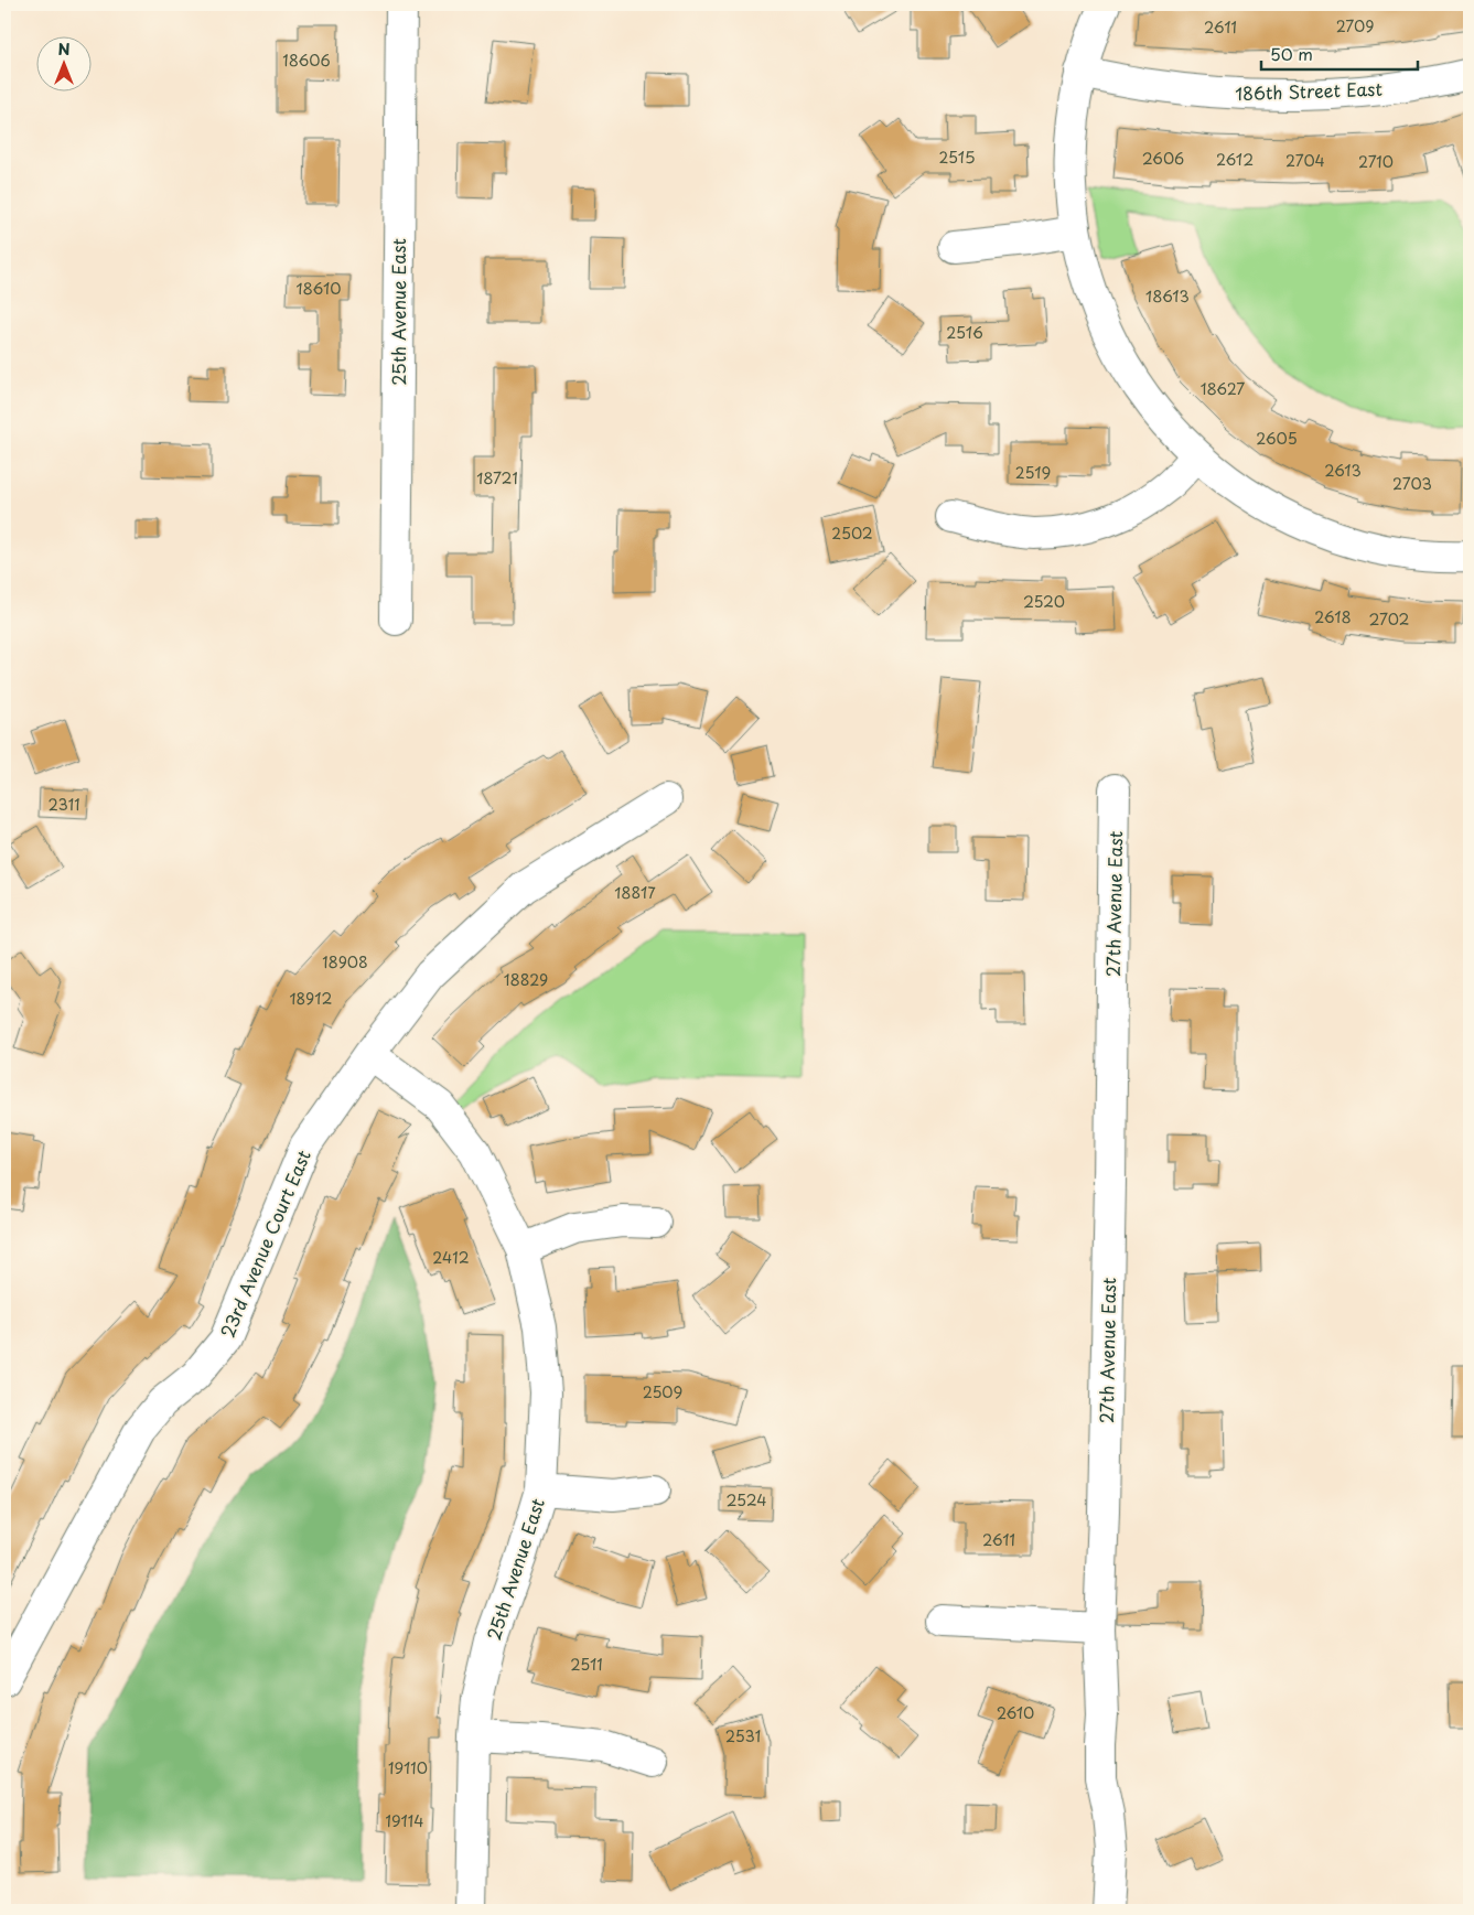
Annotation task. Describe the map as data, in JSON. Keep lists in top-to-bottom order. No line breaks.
{"streets":{"street":["186th Street East","25th Avenue East","27th Avenue East","23rd Avenue Court East"]},"crossings":[["25th Avenue East","23rd Avenue Court East"]],"house_numbers":["2709","2611","18606","2515","2606","2612","2704","2710","18610","18613","2516","18627","2605","2613","2519","18721","2703","2502","2520","2618","2702","2311","18817","18908","18829","18912","2412","2509","2524","2611","2511","2610","2531","19110","19114"],"scale_bar":"50 m","north":"top"}
